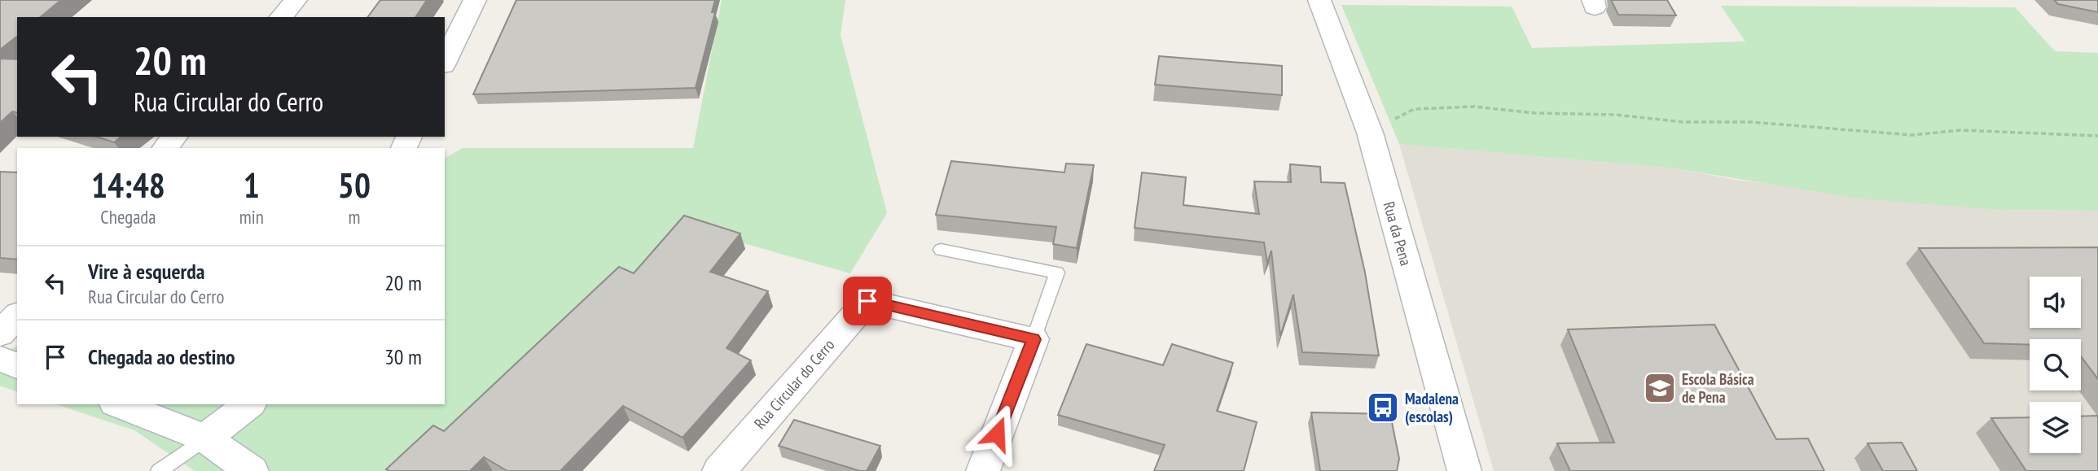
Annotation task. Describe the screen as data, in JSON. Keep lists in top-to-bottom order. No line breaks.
{"streets":{"street":["Rua da Pena","Rua Circular do Cerro"]},"places":{"school or university":["Escola Básica de Pena"],"bus stop":["Madalena (escolas)"]},"page":{"turn":["20 m","Rua Circular do Cerro"],"eta":["14:48","Chegada","1","min","50","m"],"list":[{"name":"Vire à esquerda","note":"Rua Circular do Cerro","value":"20 m"},{"name":"Chegada ao destino","value":"30 m"}]}}
